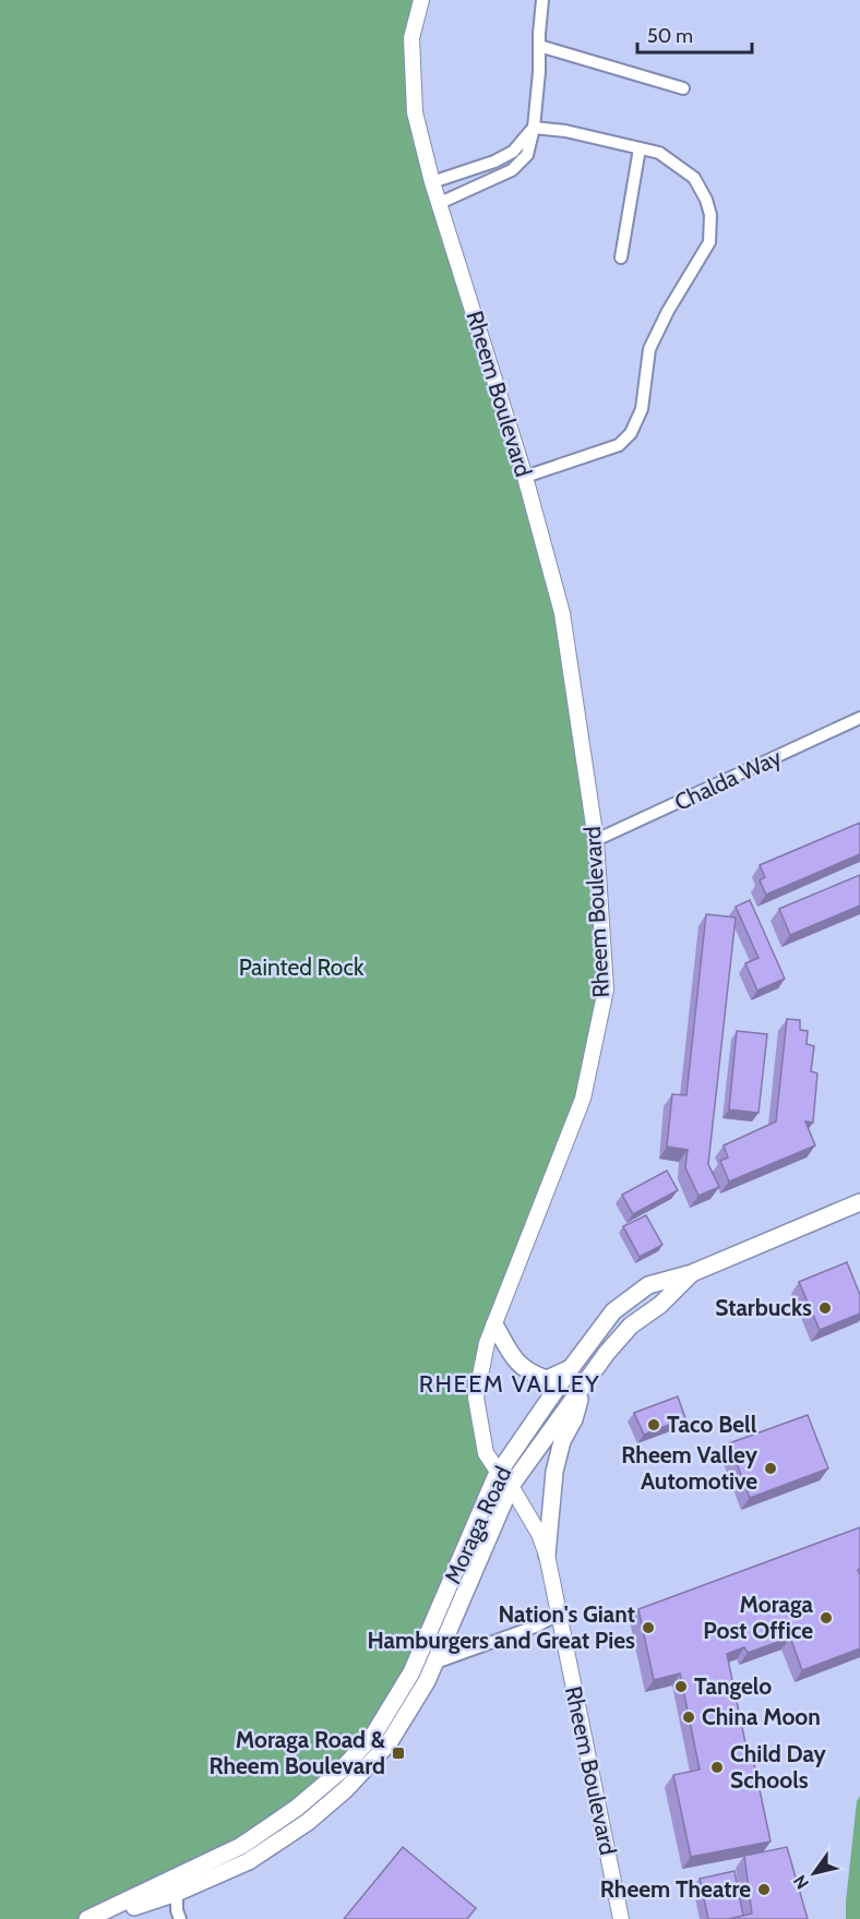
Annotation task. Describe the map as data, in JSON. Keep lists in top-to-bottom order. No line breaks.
{"streets":{"main road":["Moraga Road"],"street":["Rheem Boulevard","Chalda Way"]},"crossings":[["Rheem Boulevard","Chalda Way"],["Rheem Boulevard","Moraga Road"]],"districts":["RHEEM VALLEY"],"parks":["Painted Rock"],"places":{"other":["Starbucks","Taco Bell","Rheem Valley Automotive","Moraga Post Office","Nation's Giant Hamburgers and Great Pies","Tangelo","China Moon","Child Day Schools","Rheem Theatre"],"transit":["Moraga Road & Rheem Boulevard"]},"scale_bar":"50 m","north":"bottom left"}
